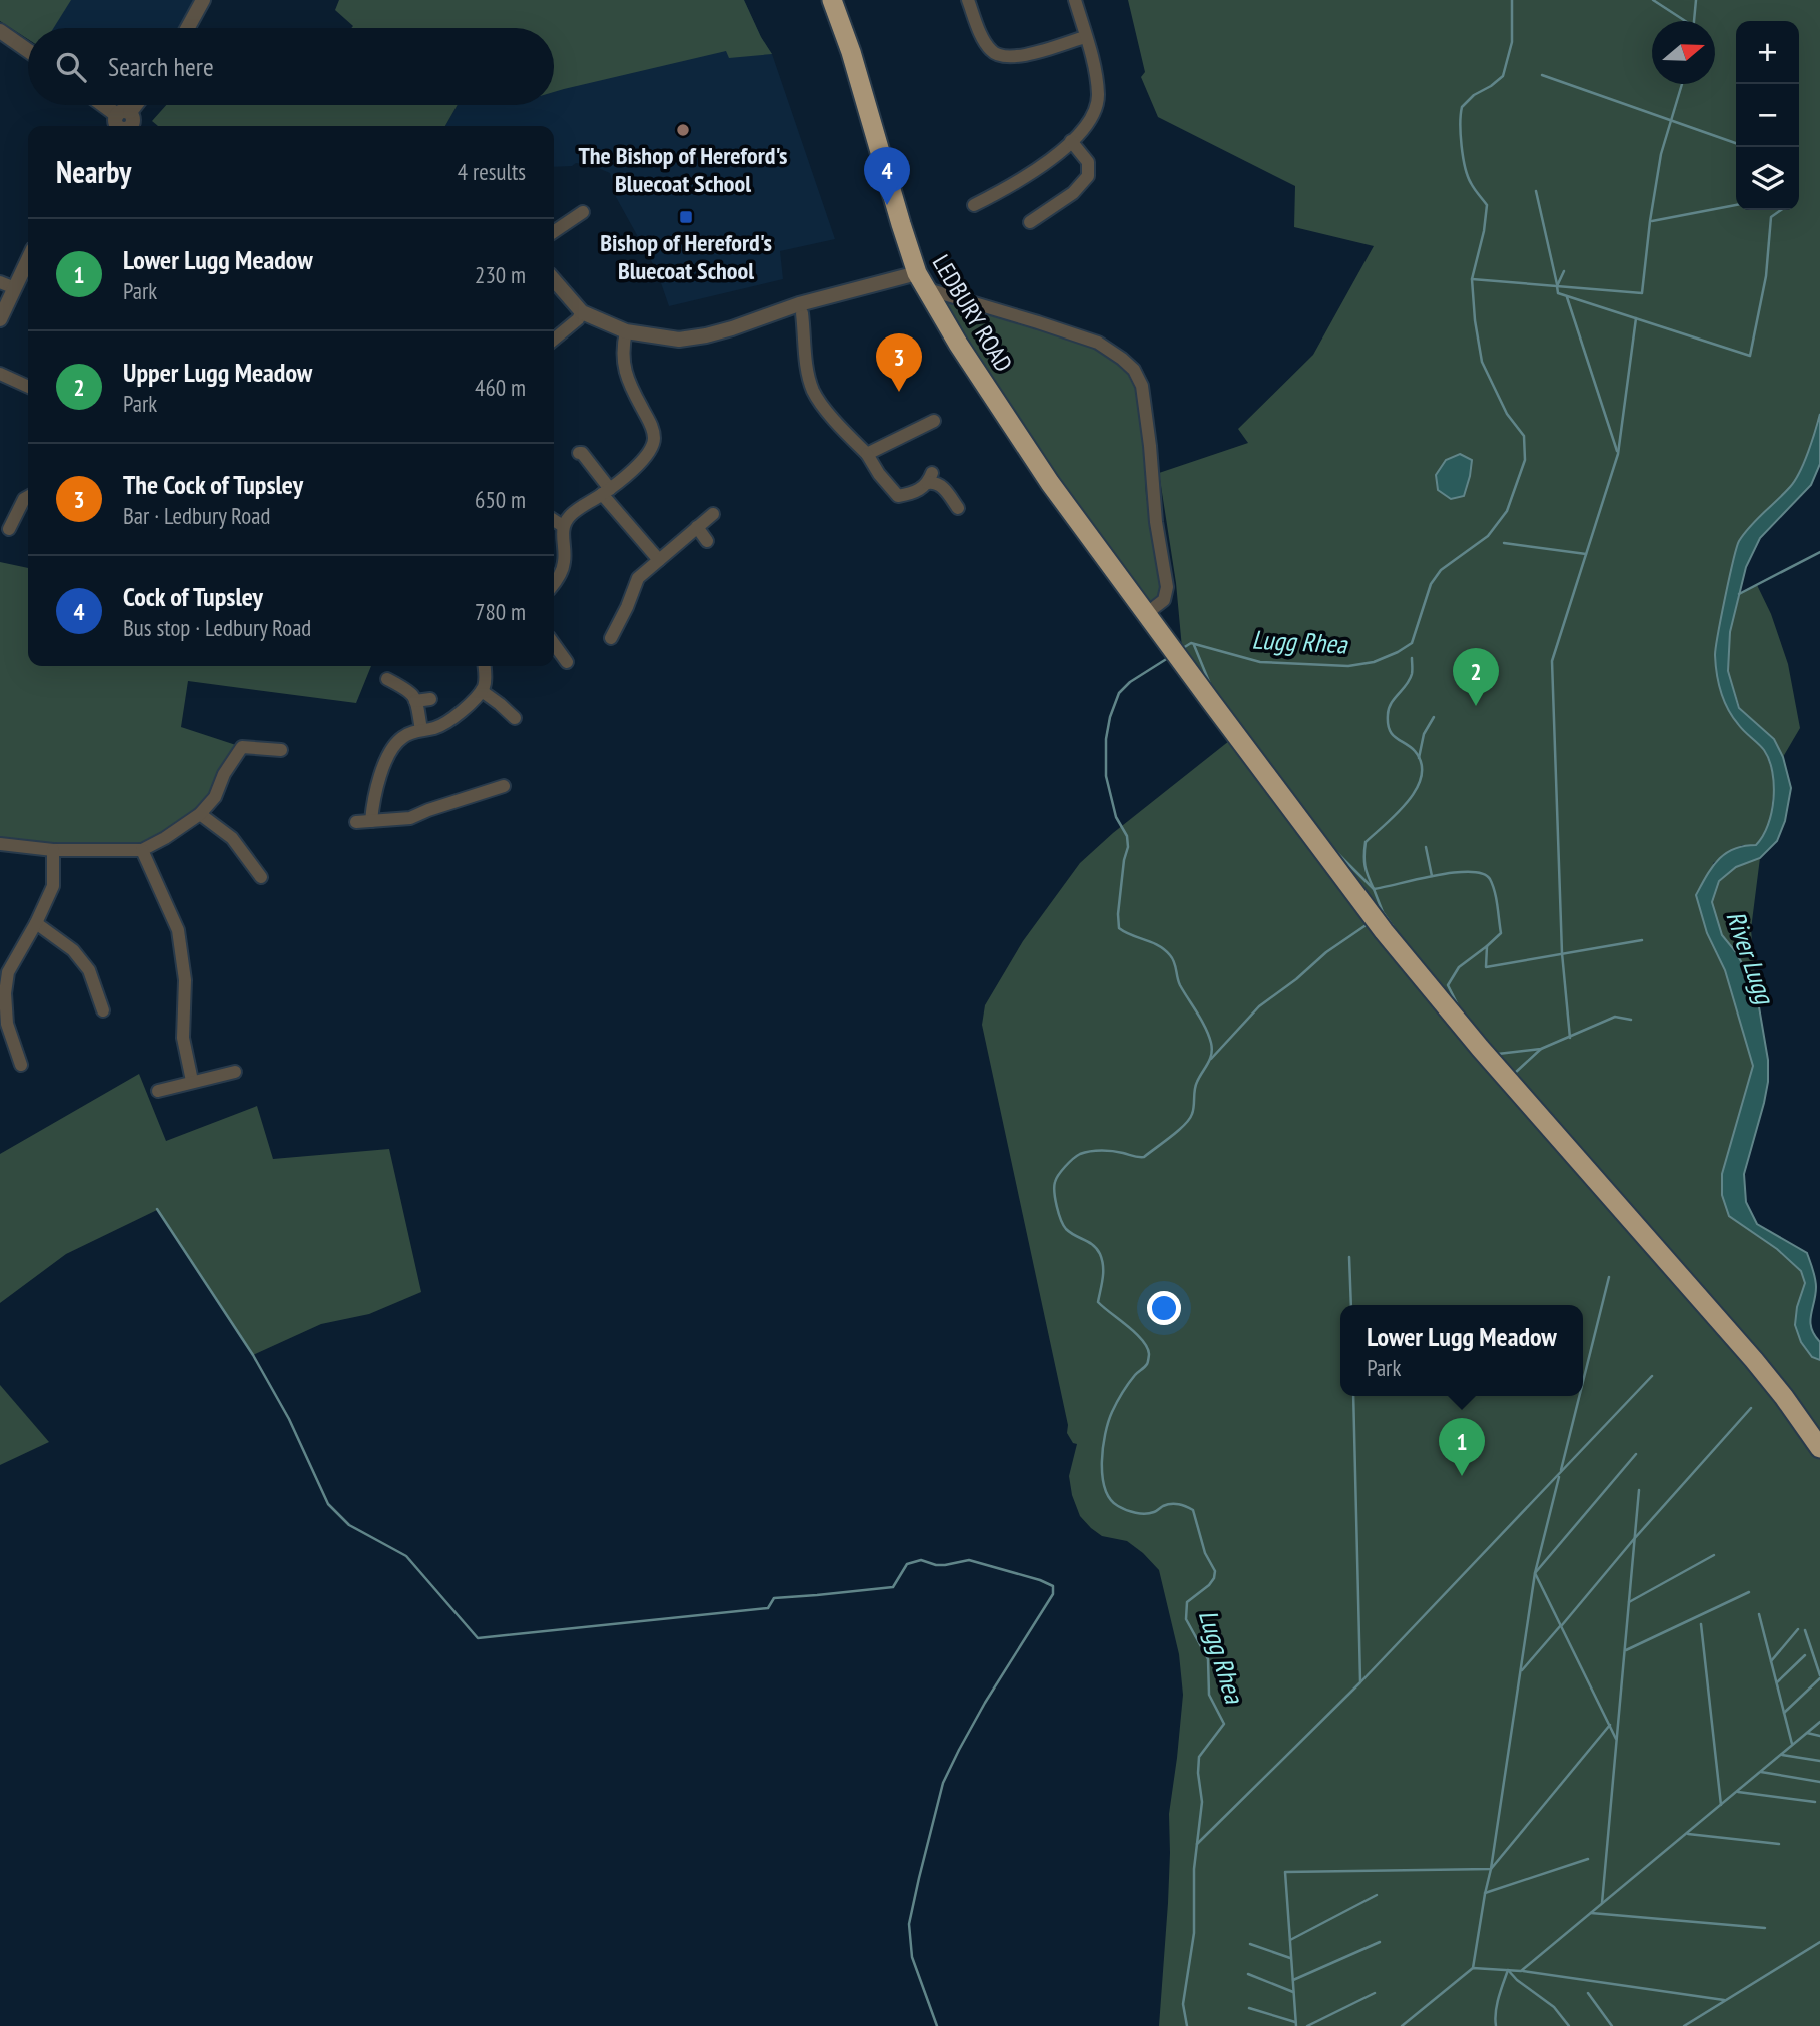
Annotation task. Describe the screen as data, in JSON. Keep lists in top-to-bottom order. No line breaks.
{"streets":{"highway":["LEDBURY ROAD"]},"water":["Lugg Rhea","River Lugg"],"places":{"other":["The Bishop of Hereford's Bluecoat School"],"transit":["Bishop of Hereford's Bluecoat School"]},"north":"right","page":{"map_buttons":["+","−"],"search":"Search here","heading":["Nearby","4 results"],"pins":["4","3","2","1"],"list":[{"mark":"1","name":"Lower Lugg Meadow","note":"Park","value":"230 m"},{"mark":"2","name":"Upper Lugg Meadow","note":"Park","value":"460 m"},{"mark":"3","name":"The Cock of Tupsley","note":"Bar · Ledbury Road","value":"650 m"},{"mark":"4","name":"Cock of Tupsley","note":"Bus stop · Ledbury Road","value":"780 m"}],"popup":["Lower Lugg Meadow","Park"]}}
